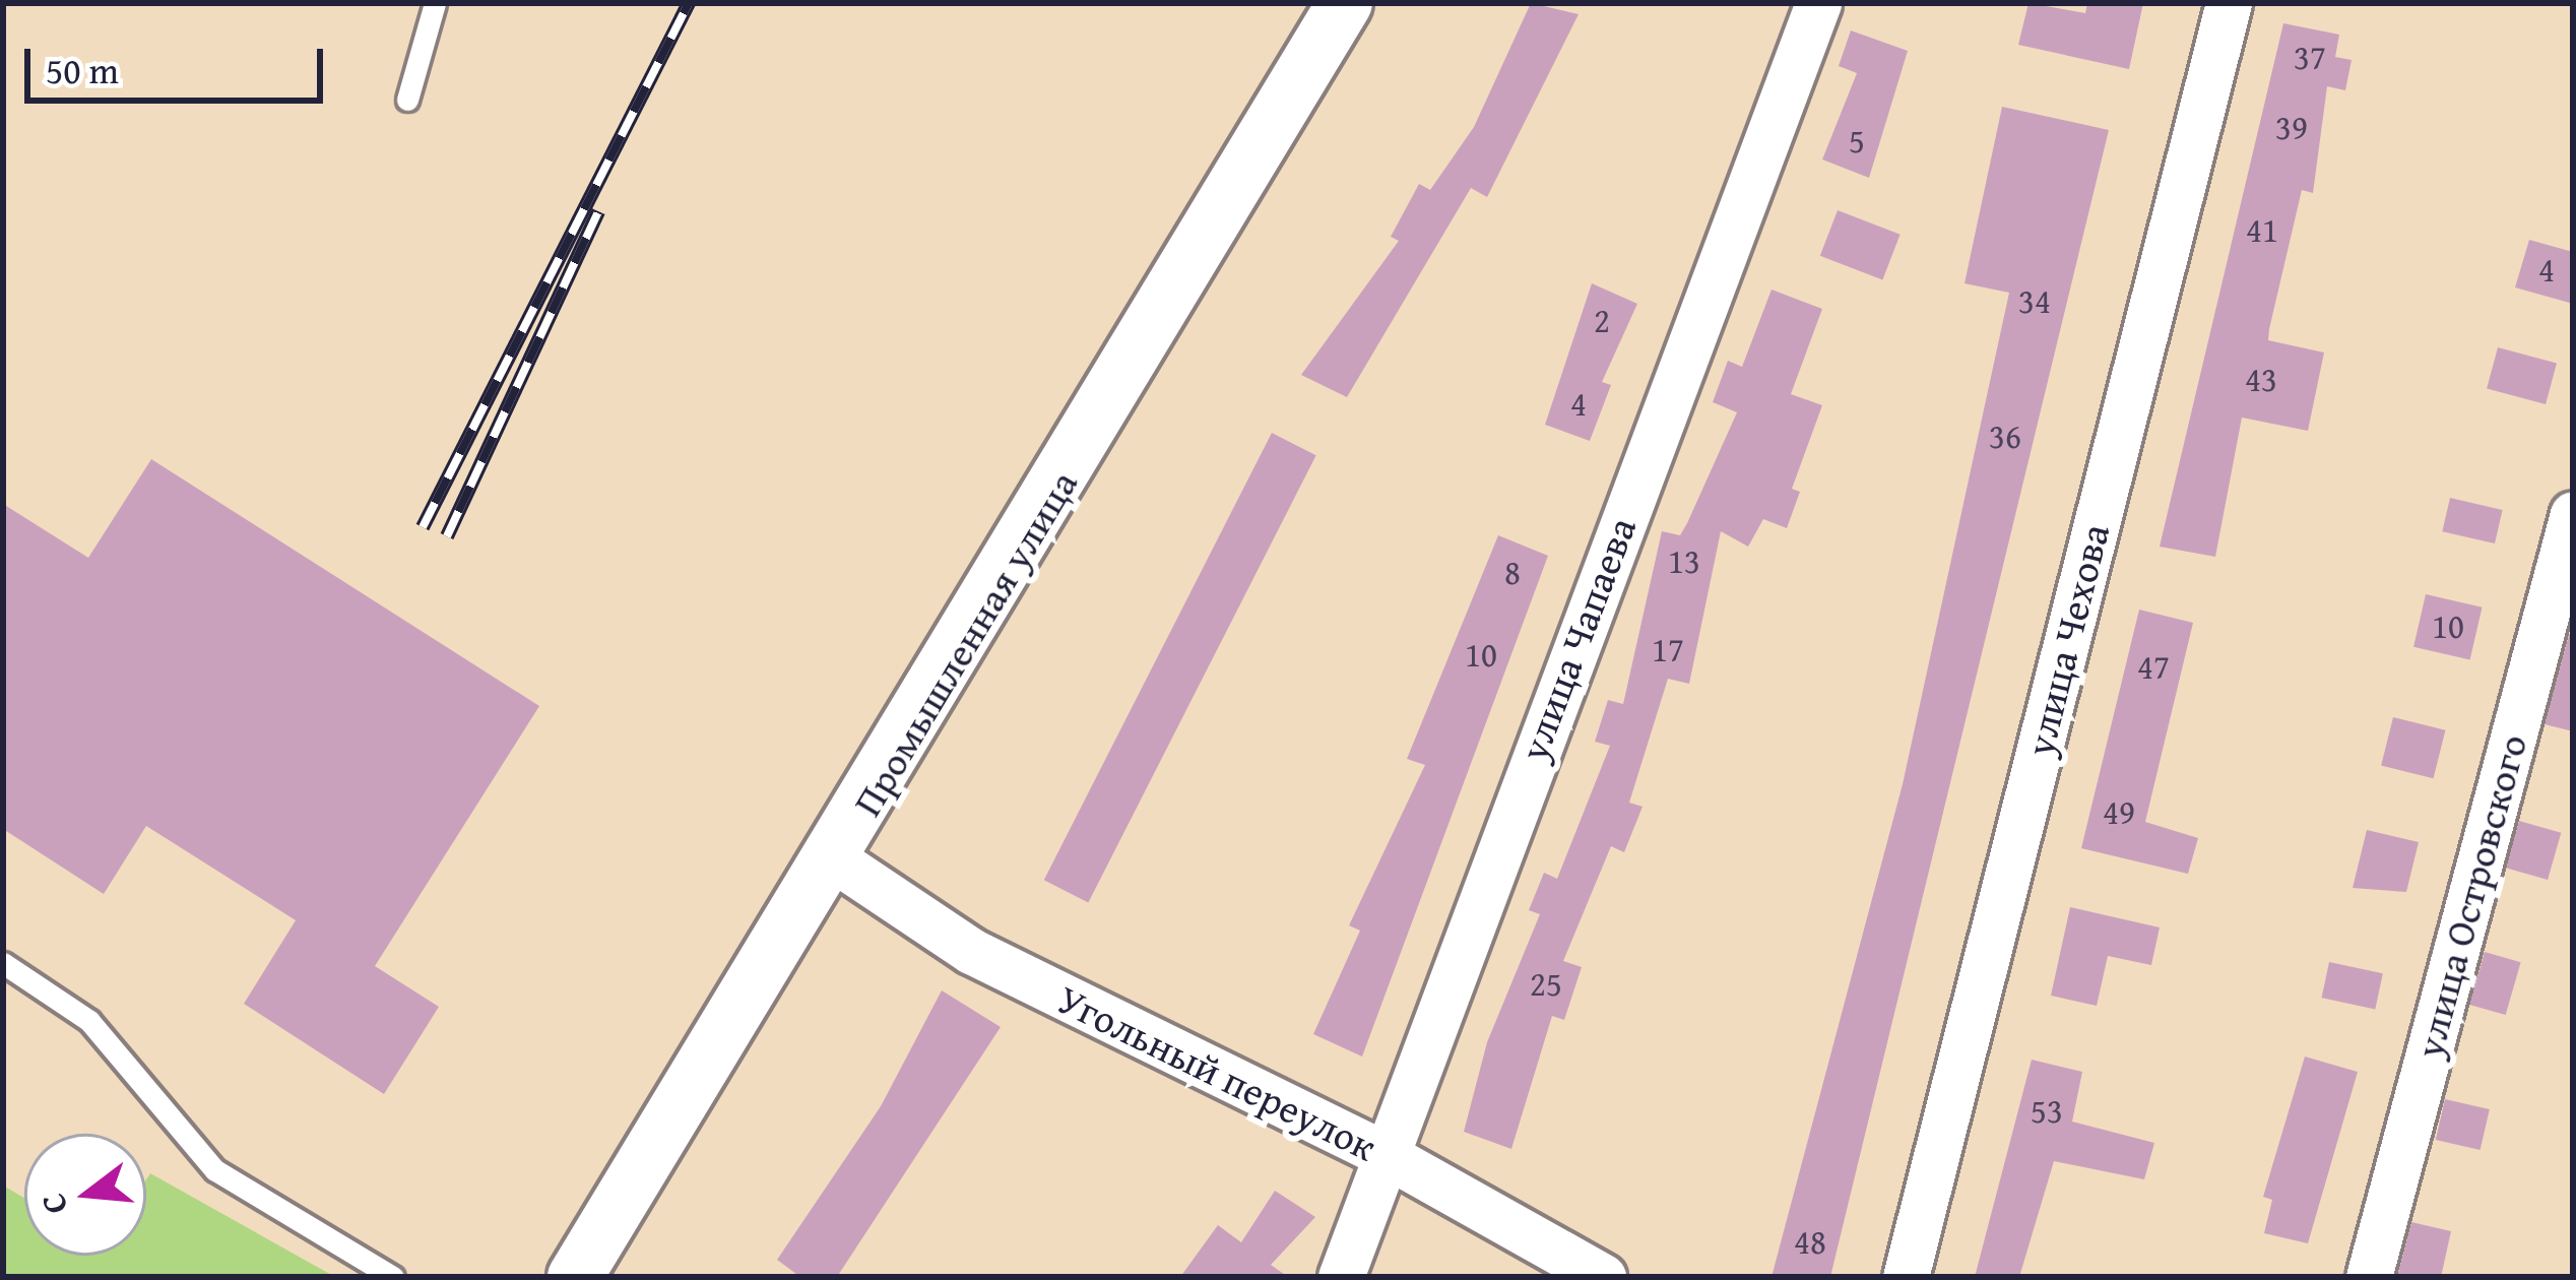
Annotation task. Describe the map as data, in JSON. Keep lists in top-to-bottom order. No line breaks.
{"streets":{"street":["улица Чапаева","улица Чехова","Промышленная улица","улица Островского","Угольный переулок"]},"crossings":[["улица Чапаева","Угольный переулок"],["Промышленная улица","Угольный переулок"]],"house_numbers":["37","39","5","41","4","34","2","43","4","36","13","8","10","17","10","47","49","25","53","48"],"scale_bar":"50 m","north":"left"}
